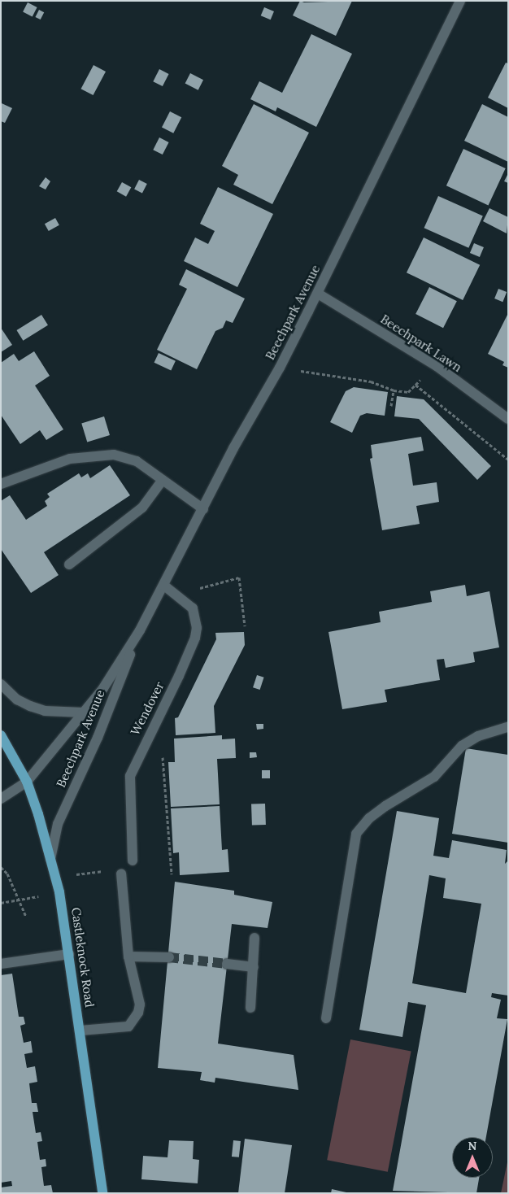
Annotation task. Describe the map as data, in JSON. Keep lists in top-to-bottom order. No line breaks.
{"streets":{"main road":["Castleknock Road"],"street":["Beechpark Avenue","Beechpark Lawn","Wendover"]},"crossings":[["Beechpark Avenue","Beechpark Lawn"],["Beechpark Avenue","Wendover"],["Beechpark Avenue","Castleknock Road"]],"north":"top"}
